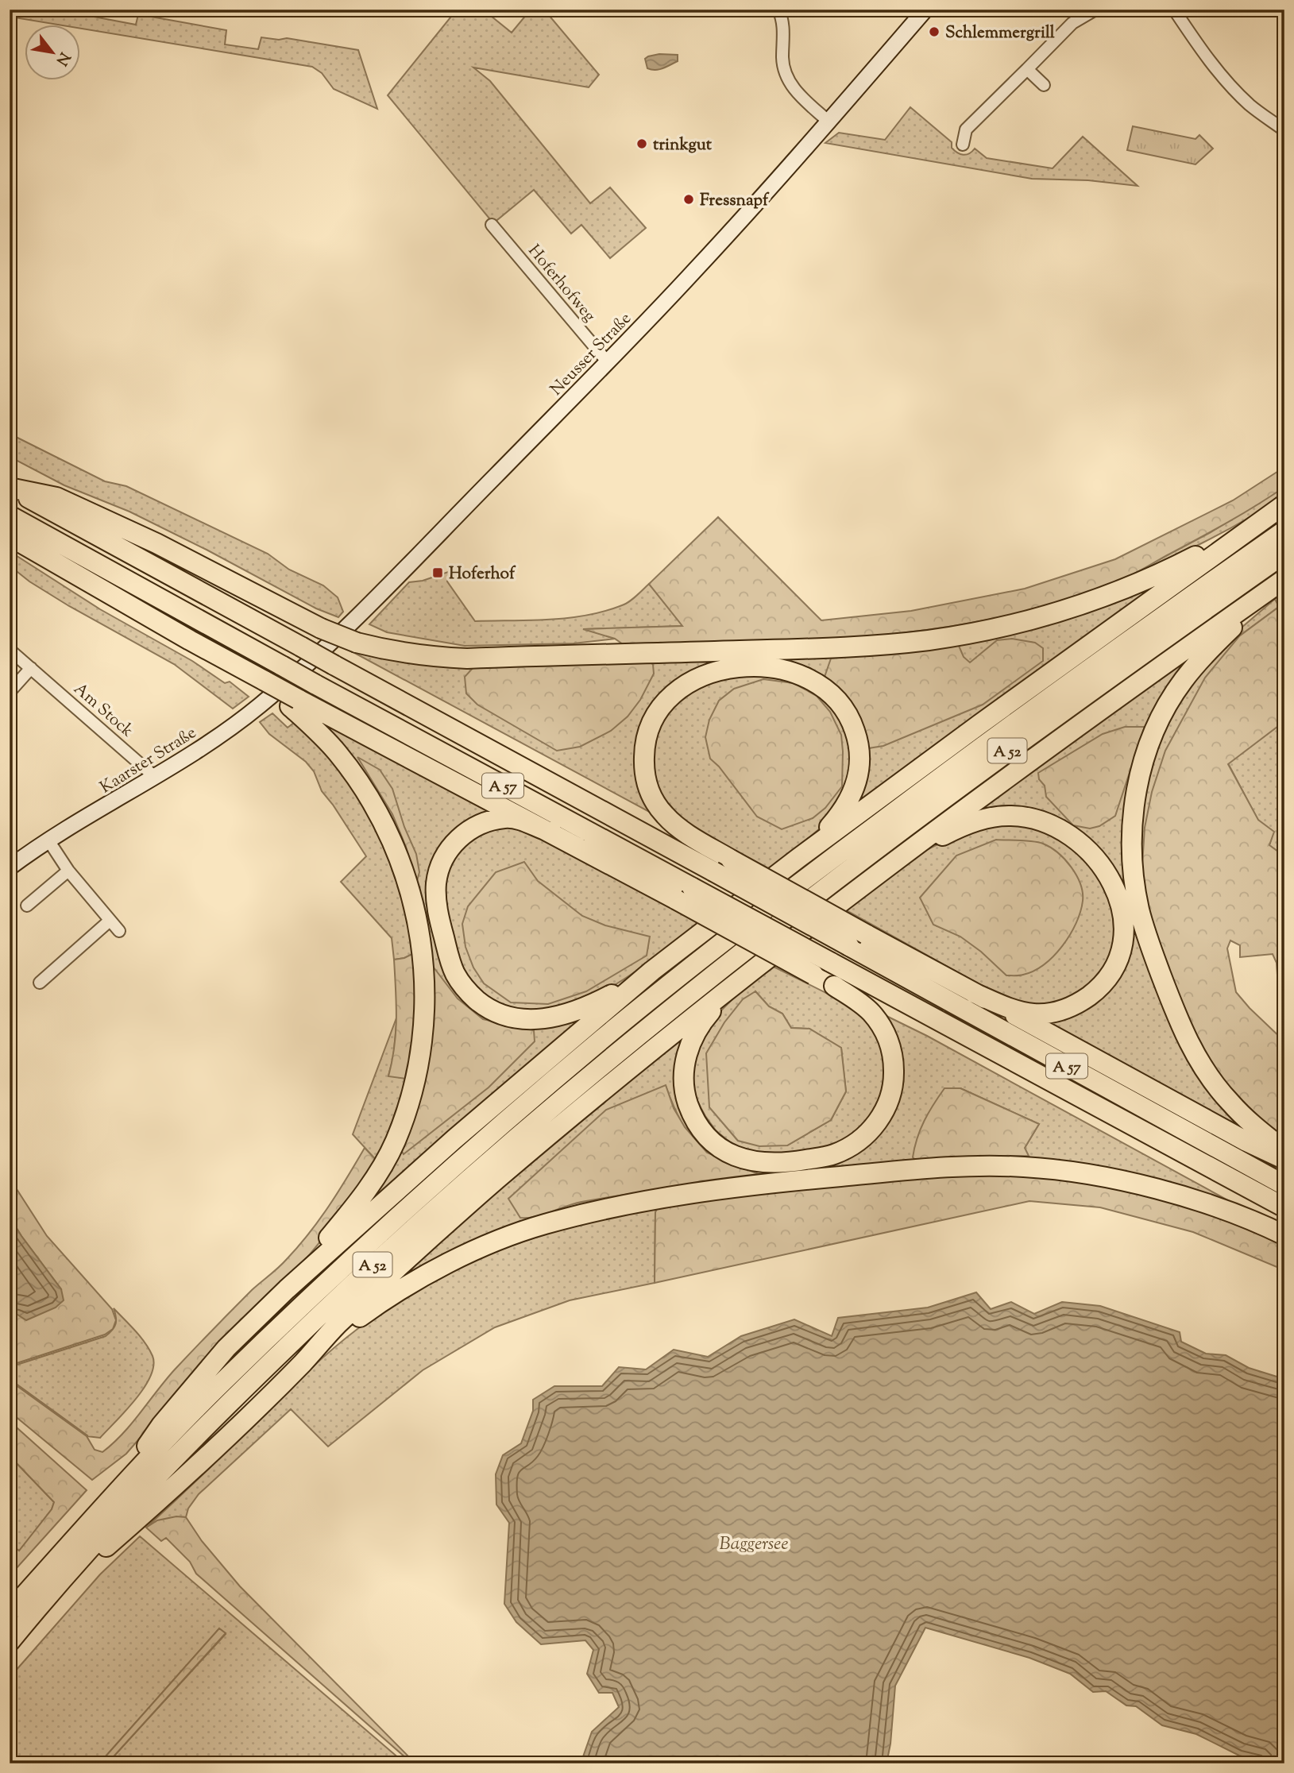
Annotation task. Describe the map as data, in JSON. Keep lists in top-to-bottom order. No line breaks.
{"streets":{"highway":["A 52","A 57"],"main road":["Neusser Straße","Kaarster Straße"],"street":["Hoferhofweg","Am Stock"]},"crossings":[["Hoferhofweg","Neusser Straße"],["Neusser Straße","Kaarster Straße"],["Am Stock","Kaarster Straße"]],"water":["Baggersee"],"places":{"other":["Schlemmergrill","trinkgut","Fressnapf"],"transit":["Hoferhof"]},"north":"bottom right"}
